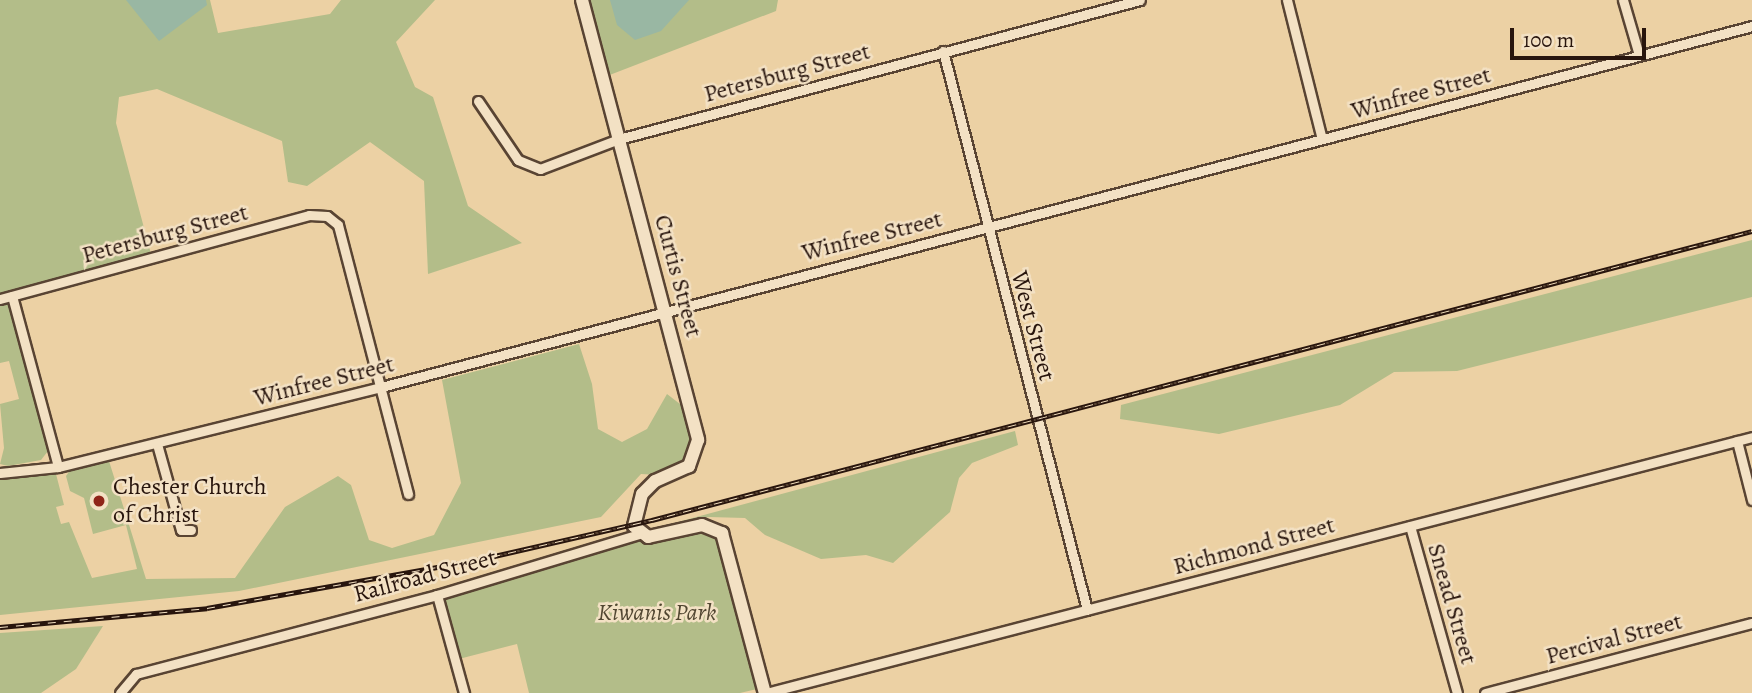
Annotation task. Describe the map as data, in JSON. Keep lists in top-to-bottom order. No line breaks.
{"streets":{"street":["Petersburg Street","Winfree Street","Curtis Street","West Street","Richmond Street","Railroad Street","Snead Street","Percival Street"]},"crossings":[["Petersburg Street","Winfree Street"],["Petersburg Street","Curtis Street"],["Petersburg Street","West Street"],["Winfree Street","Curtis Street"],["Winfree Street","West Street"],["Curtis Street","Railroad Street"],["West Street","Richmond Street"],["Richmond Street","Railroad Street"],["Richmond Street","Snead Street"]],"parks":["Kiwanis Park"],"places":["Chester Church of Christ"],"scale_bar":"100 m"}
